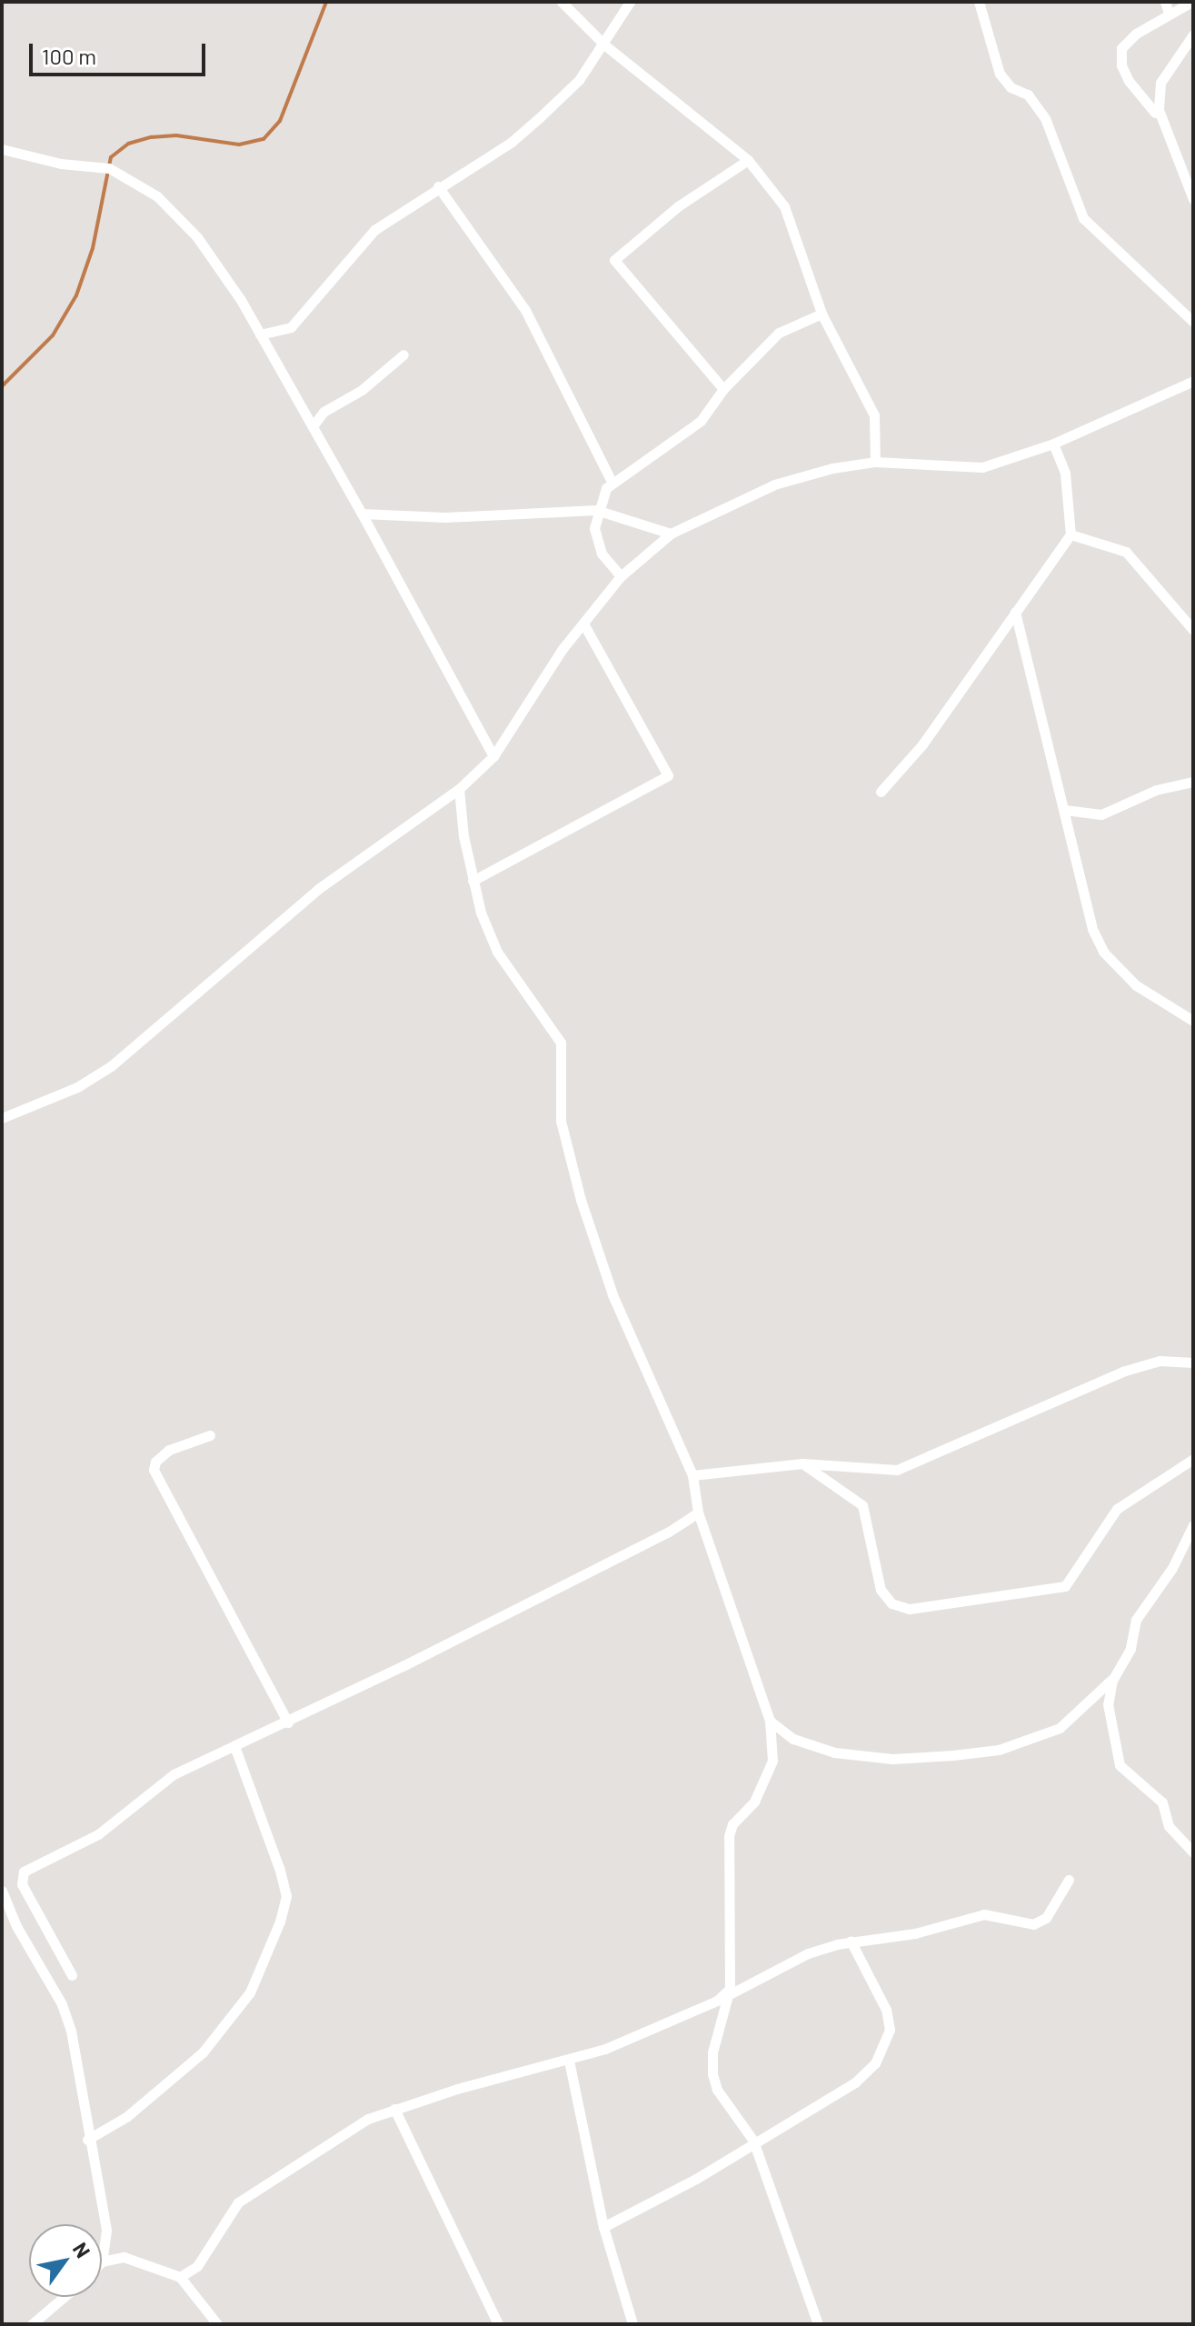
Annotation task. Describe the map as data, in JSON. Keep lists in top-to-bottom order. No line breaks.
{"scale_bar":"100 m","north":"top right"}
